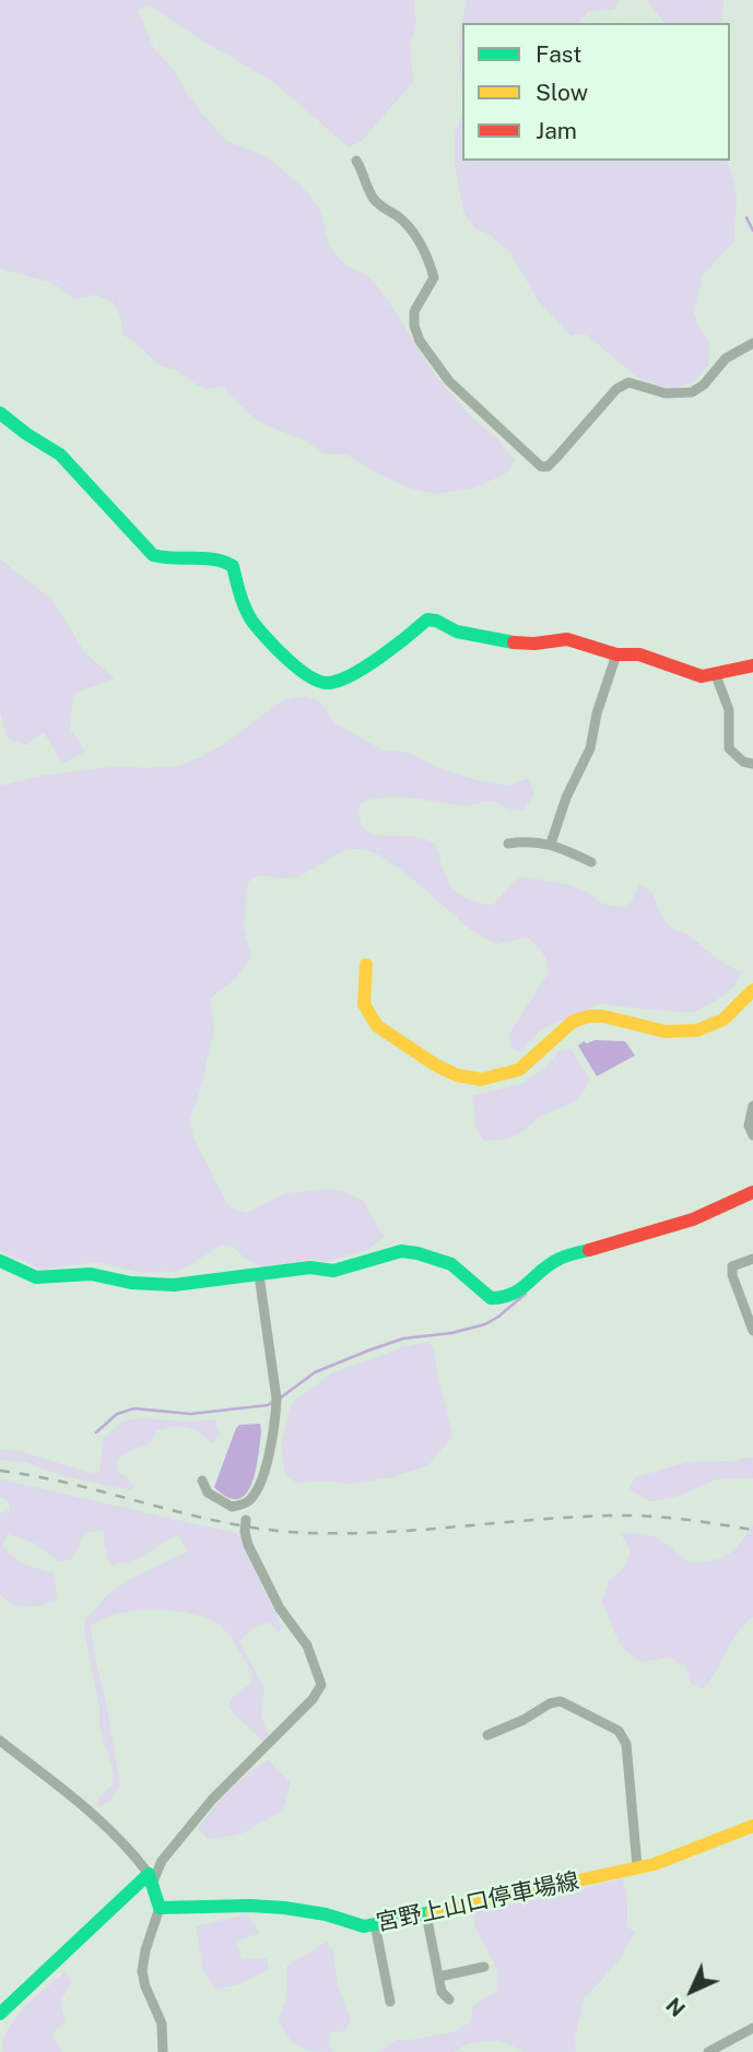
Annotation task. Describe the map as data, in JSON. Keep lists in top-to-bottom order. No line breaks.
{"streets":{"street":["宮野上山口停車場線"]},"legend":["Fast","Slow","Jam"],"north":"bottom left"}
